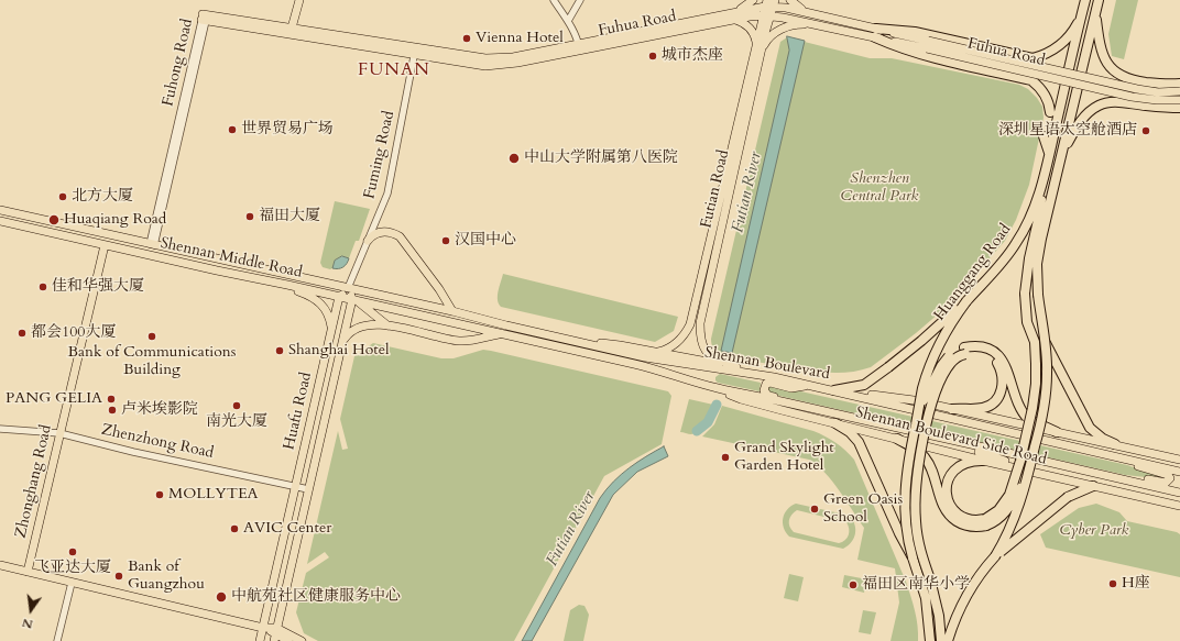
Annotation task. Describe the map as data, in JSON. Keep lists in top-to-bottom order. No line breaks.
{"streets":{"highway":["Huanggang Road"],"main road":["Fuhua Road","Futian Road","Shennan Middle Road","Shennan Boulevard","Huafu Road","Shennan Boulevard Side Road","Zhonghang Road"],"street":["Fuhong Road","Fuming Road","Zhenzhong Road"]},"crossings":[["Fuhua Road","Fuhong Road"],["Fuhua Road","Fuming Road"],["Fuhua Road","Futian Road"],["Fuhong Road","Shennan Middle Road"],["Fuming Road","Shennan Middle Road"],["Fuming Road","Shennan Boulevard"],["Shennan Middle Road","Shennan Boulevard"],["Shennan Middle Road","Huafu Road"],["Shennan Middle Road","Zhonghang Road"],["Shennan Boulevard","Huafu Road"],["Shennan Boulevard","Shennan Boulevard Side Road"],["Huafu Road","Zhenzhong Road"],["Zhenzhong Road","Zhonghang Road"]],"districts":["FUNAN"],"water":["Futian River"],"parks":["Shenzhen Central Park","Cyber Park"],"places":["Vienna Hotel","城市杰座","世界贸易广场","深圳星语太空舱酒店","中山大学附属第八医院","北方大厦","福田大厦","Huaqiang Road","汉国中心","佳和华强大厦","都会100大厦","Bank of Communications Building","Shanghai Hotel","PANG GELIA","南光大厦","卢米埃影院","Grand Skylight Garden Hotel","MOLLYTEA","Green Oasis School","AVIC Center","飞亚达大厦","Bank of Guangzhou","H座","福田区南华小学","中航苑社区健康服务中心"],"north":"bottom"}
